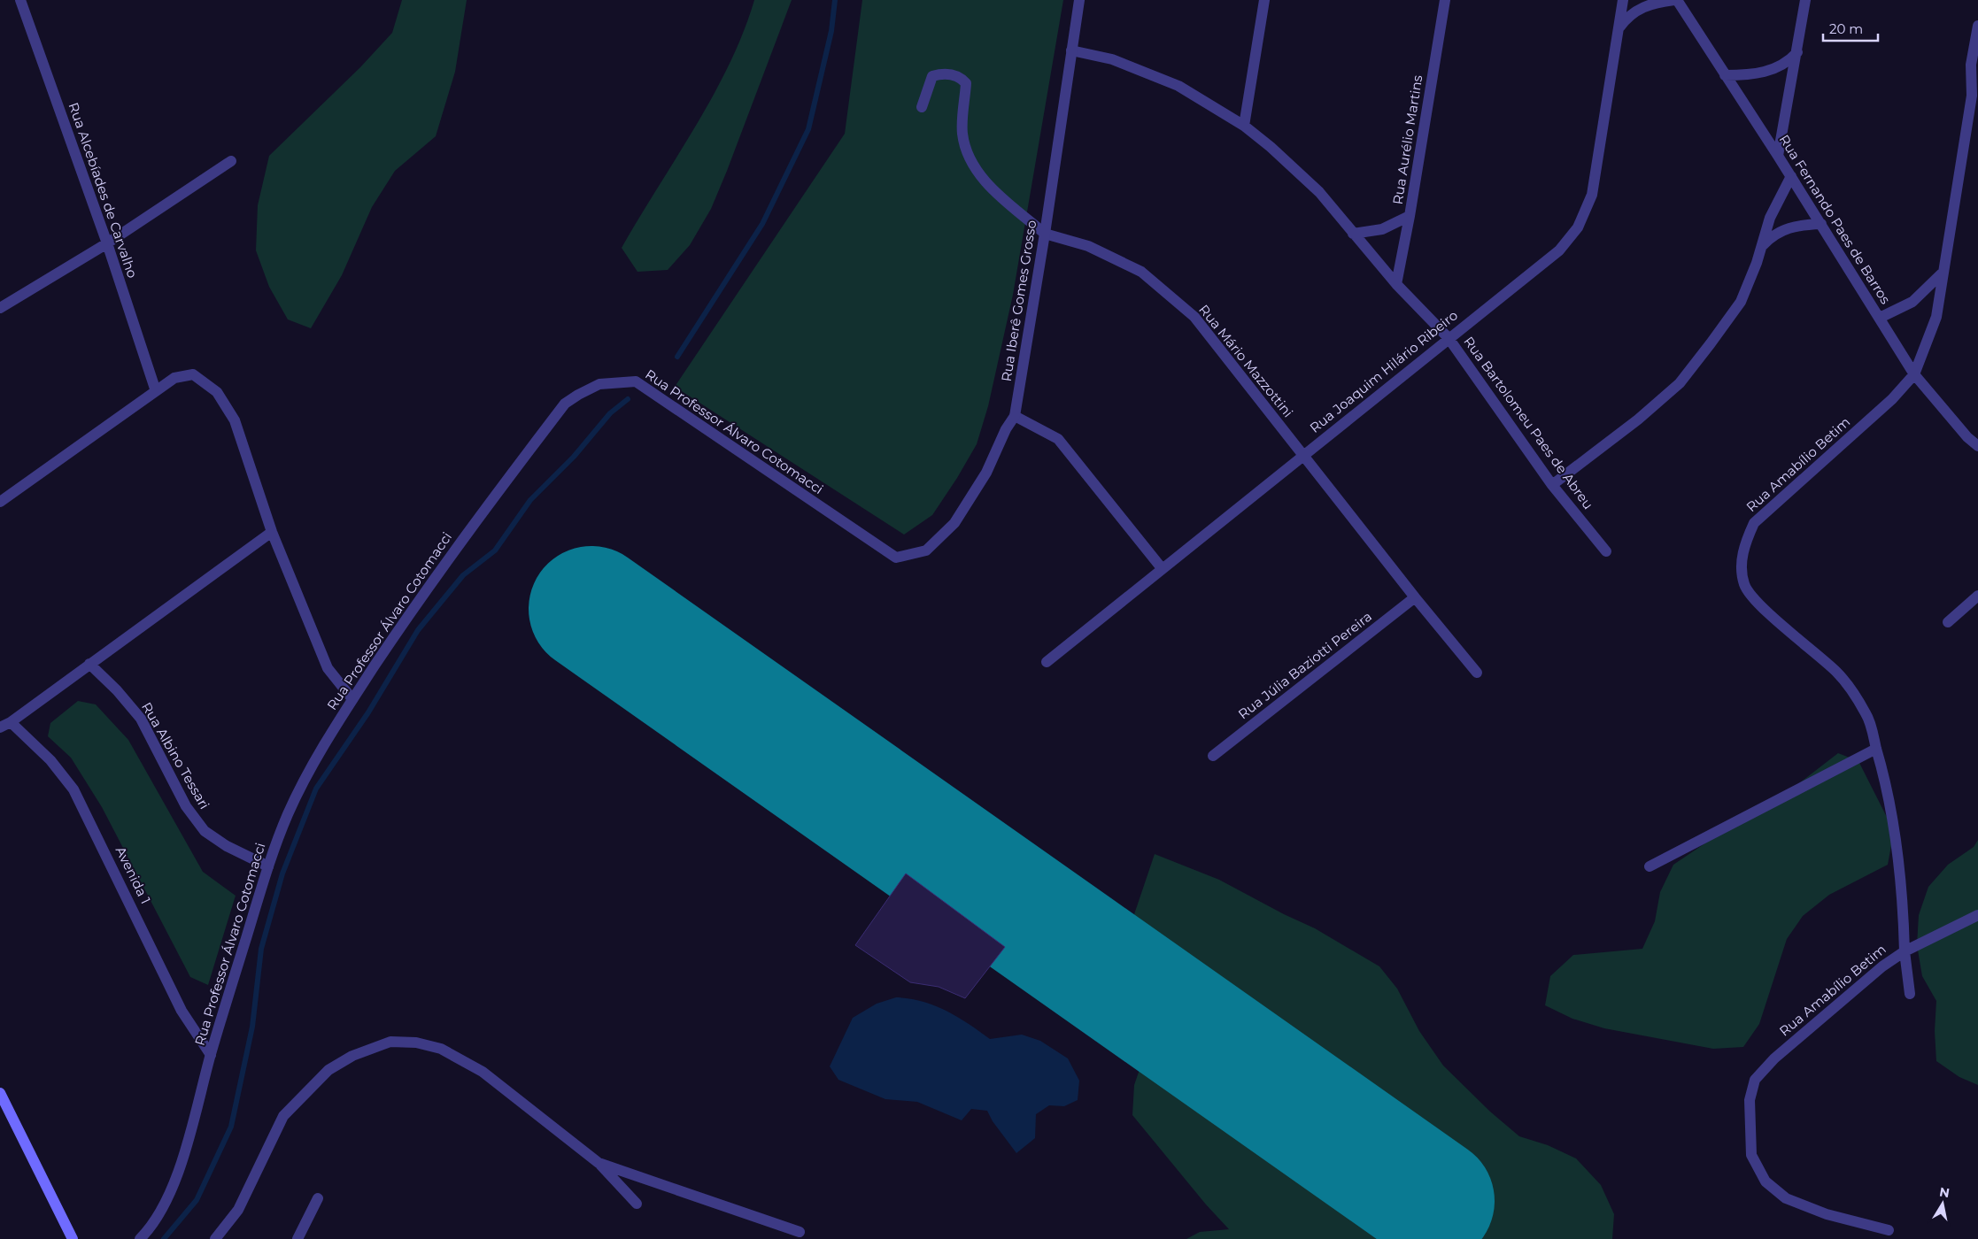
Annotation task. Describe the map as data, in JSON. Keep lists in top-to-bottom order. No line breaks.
{"streets":{"street":["Rua Aurélio Martins","Rua Alcebíades de Carvalho","Rua Fernando Paes de Barros","Rua Iberê Gomes Grosso","Rua Mário Mazzottini","Rua Joaquim Hilário Ribeiro","Rua Bartolomeu Paes de Abreu","Rua Professor Álvaro Cotomacci","Rua Amabílio Betim","Rua Júlia Baziotti Pereira","Rua Albino Tessari","Avenida 1"]},"crossings":[["Rua Aurélio Martins","Rua Bartolomeu Paes de Abreu"],["Rua Fernando Paes de Barros","Rua Amabílio Betim"],["Rua Iberê Gomes Grosso","Rua Mário Mazzottini"],["Rua Iberê Gomes Grosso","Rua Bartolomeu Paes de Abreu"],["Rua Iberê Gomes Grosso","Rua Professor Álvaro Cotomacci"],["Rua Mário Mazzottini","Rua Joaquim Hilário Ribeiro"],["Rua Mário Mazzottini","Rua Júlia Baziotti Pereira"],["Rua Joaquim Hilário Ribeiro","Rua Bartolomeu Paes de Abreu"],["Rua Professor Álvaro Cotomacci","Rua Albino Tessari"],["Rua Professor Álvaro Cotomacci","Avenida 1"]],"scale_bar":"20 m","north":"top"}
